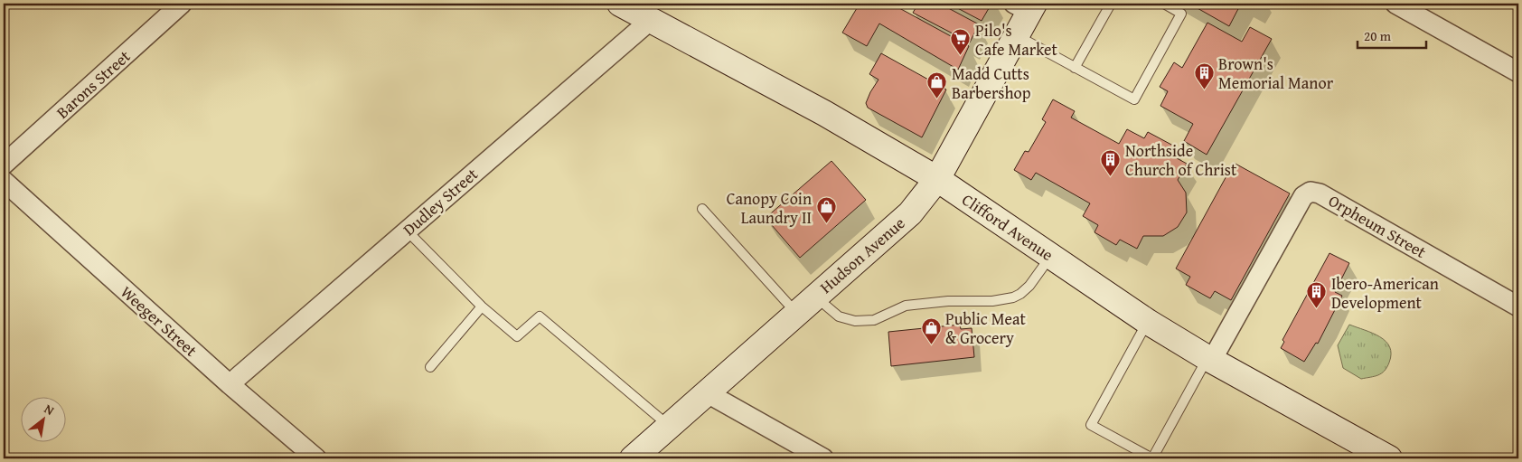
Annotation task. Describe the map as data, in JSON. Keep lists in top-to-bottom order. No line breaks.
{"streets":{"main road":["Clifford Avenue","Hudson Avenue"],"street":["Barons Street","Dudley Street","Orpheum Street","Weeger Street"]},"crossings":[["Dudley Street","Clifford Avenue"],["Dudley Street","Weeger Street"],["Orpheum Street","Clifford Avenue"],["Clifford Avenue","Hudson Avenue"]],"places":{"supermarket":["Pilo's Cafe Market"],"building":["Brown's Memorial Manor","Northside Church of Christ","Ibero-American Development"],"shop":["Madd Cutts Barbershop","Canopy Coin Laundry II","Public Meat & Grocery"]},"scale_bar":"20 m","north":"top right"}
